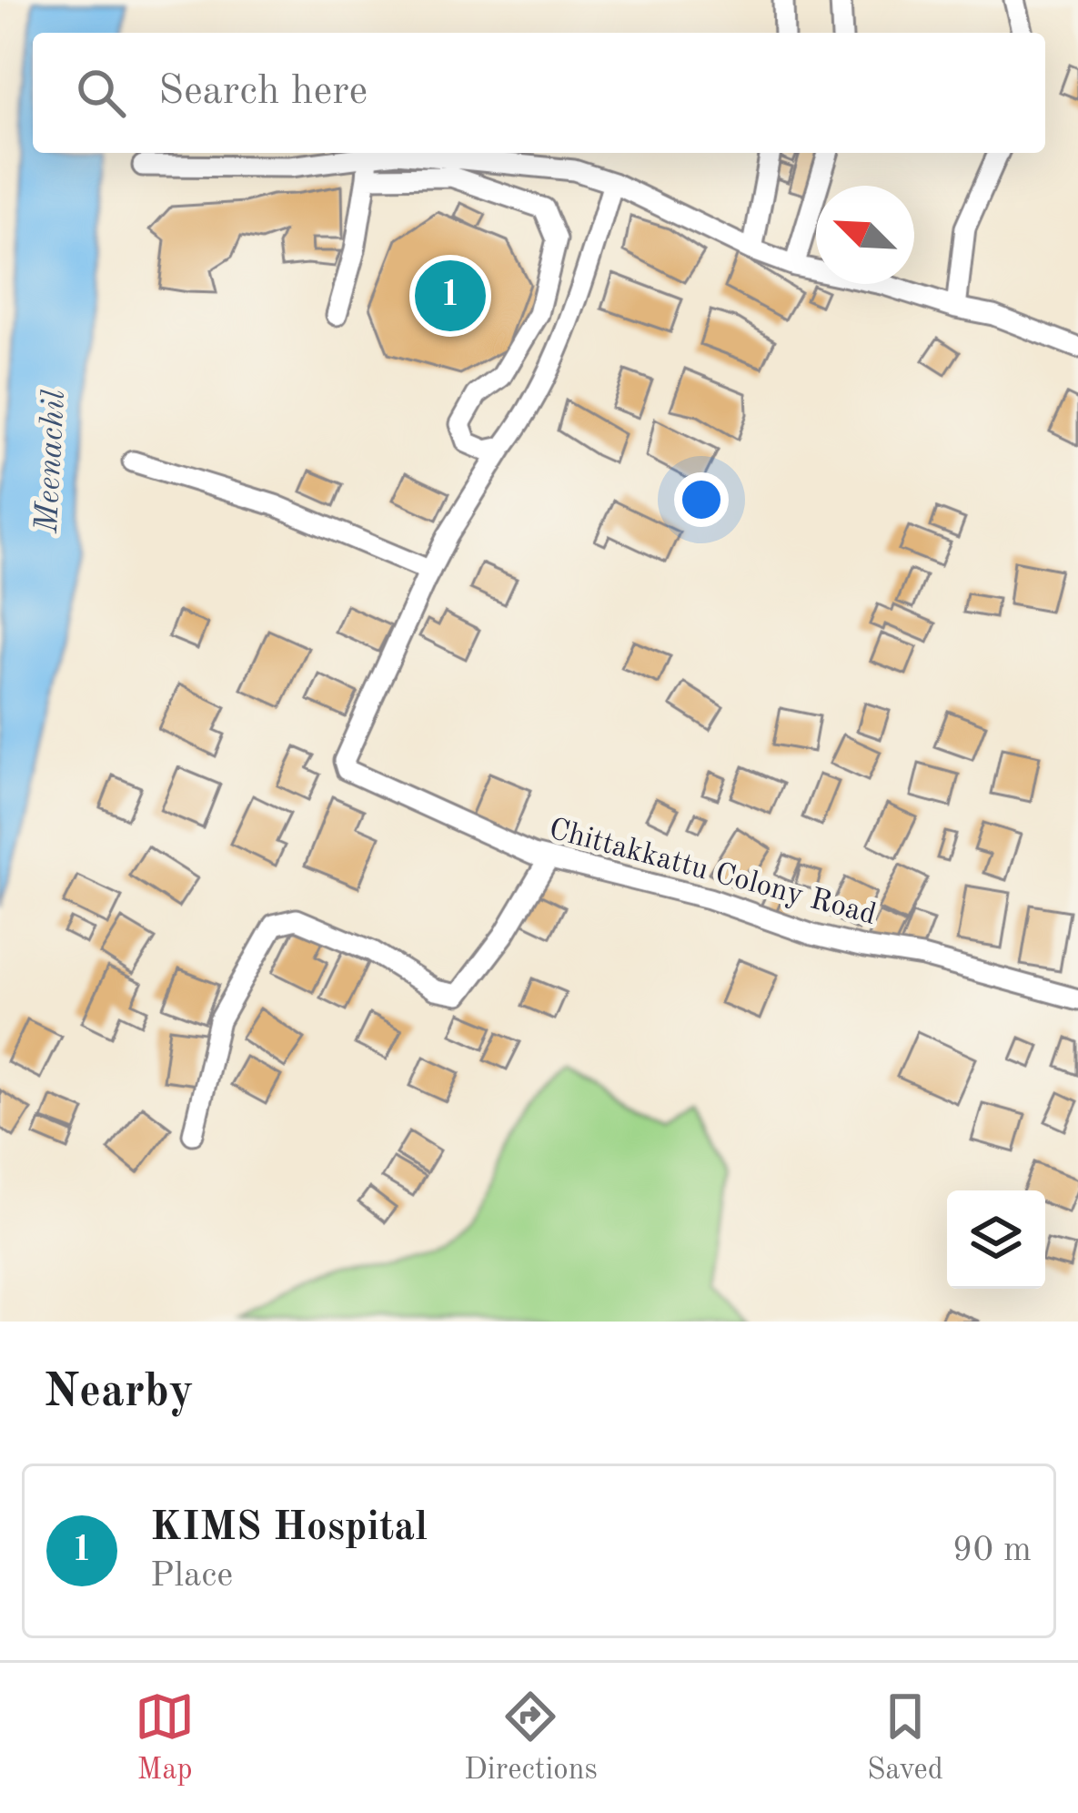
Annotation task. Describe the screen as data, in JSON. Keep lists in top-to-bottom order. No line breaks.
{"streets":{"street":["Chittakkattu Colony Road"]},"water":["Meenachil"],"north":"top left","page":{"search":"Search here","pins":"1","heading":"Nearby","list":[{"mark":"1","name":"KIMS Hospital","note":"Place","value":"90 m"}],"nav":["Map","Directions","Saved"]}}
